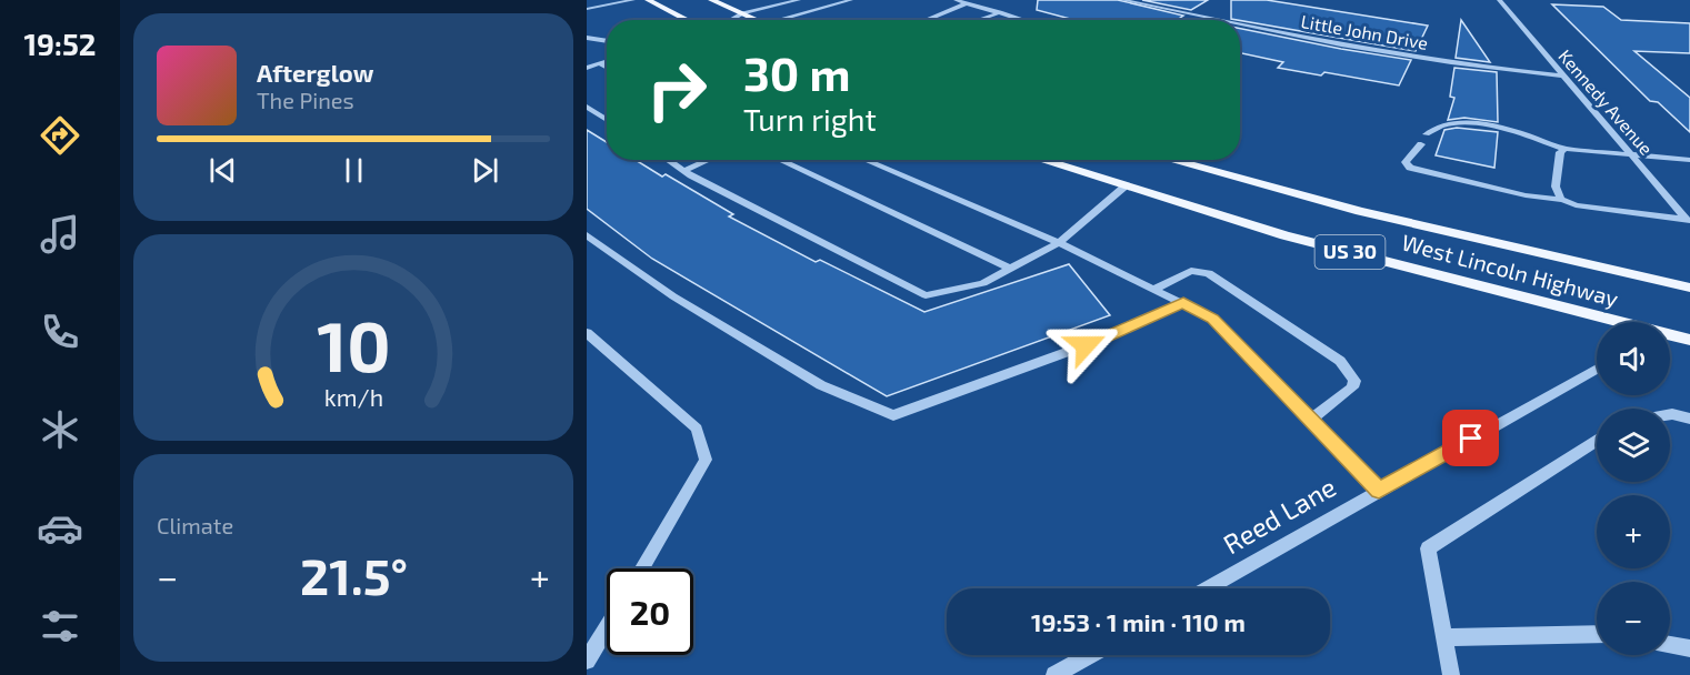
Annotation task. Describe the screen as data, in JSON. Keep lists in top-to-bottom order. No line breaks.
{"streets":{"main road":["US 30","West Lincoln Highway"],"street":["Little John Drive","Kennedy Avenue","Reed Lane"]},"crossings":[["Little John Drive","Kennedy Avenue"]],"page":{"tabs":"19:52","turn":["30 m","Turn right"],"song":["Afterglow","The Pines"],"map_buttons":["+","−"],"tile":"Climate","heat":["−","21.5°","+"],"limit":"20","trip":"19:53 · 1 min · 110 m","gauge":["10","km/h"]}}
